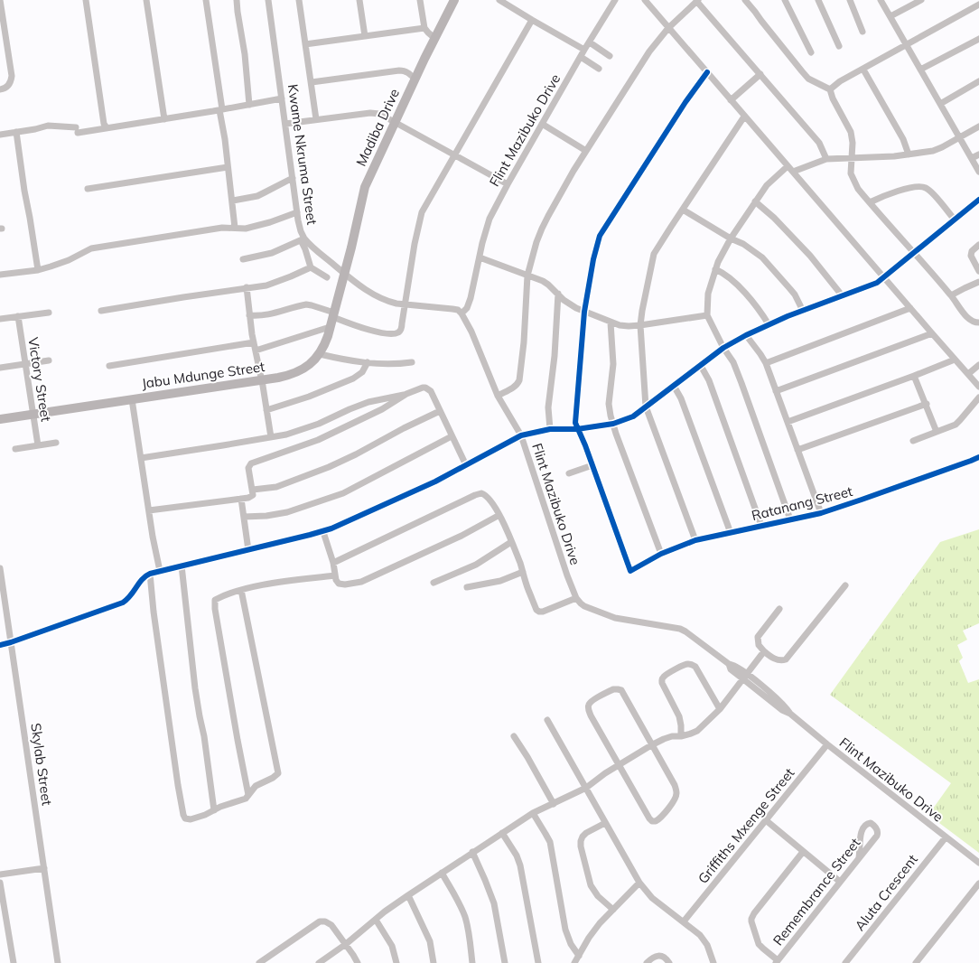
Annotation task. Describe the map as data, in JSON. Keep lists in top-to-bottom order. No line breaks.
{"streets":{"street":["Madiba Drive","Flint Mazibuko Drive","Kwame Nkruma Street","Jabu Mdunge Street","Victory Street","Ratanang Street","Skylab Street","Griffiths Mxenge Street","Remembrance Street","Aluta Crescent"]},"crossings":[["Madiba Drive","Kwame Nkruma Street"],["Madiba Drive","Jabu Mdunge Street"],["Flint Mazibuko Drive","Kwame Nkruma Street"],["Flint Mazibuko Drive","Griffiths Mxenge Street"],["Flint Mazibuko Drive","Aluta Crescent"],["Kwame Nkruma Street","Jabu Mdunge Street"],["Jabu Mdunge Street","Victory Street"]]}
